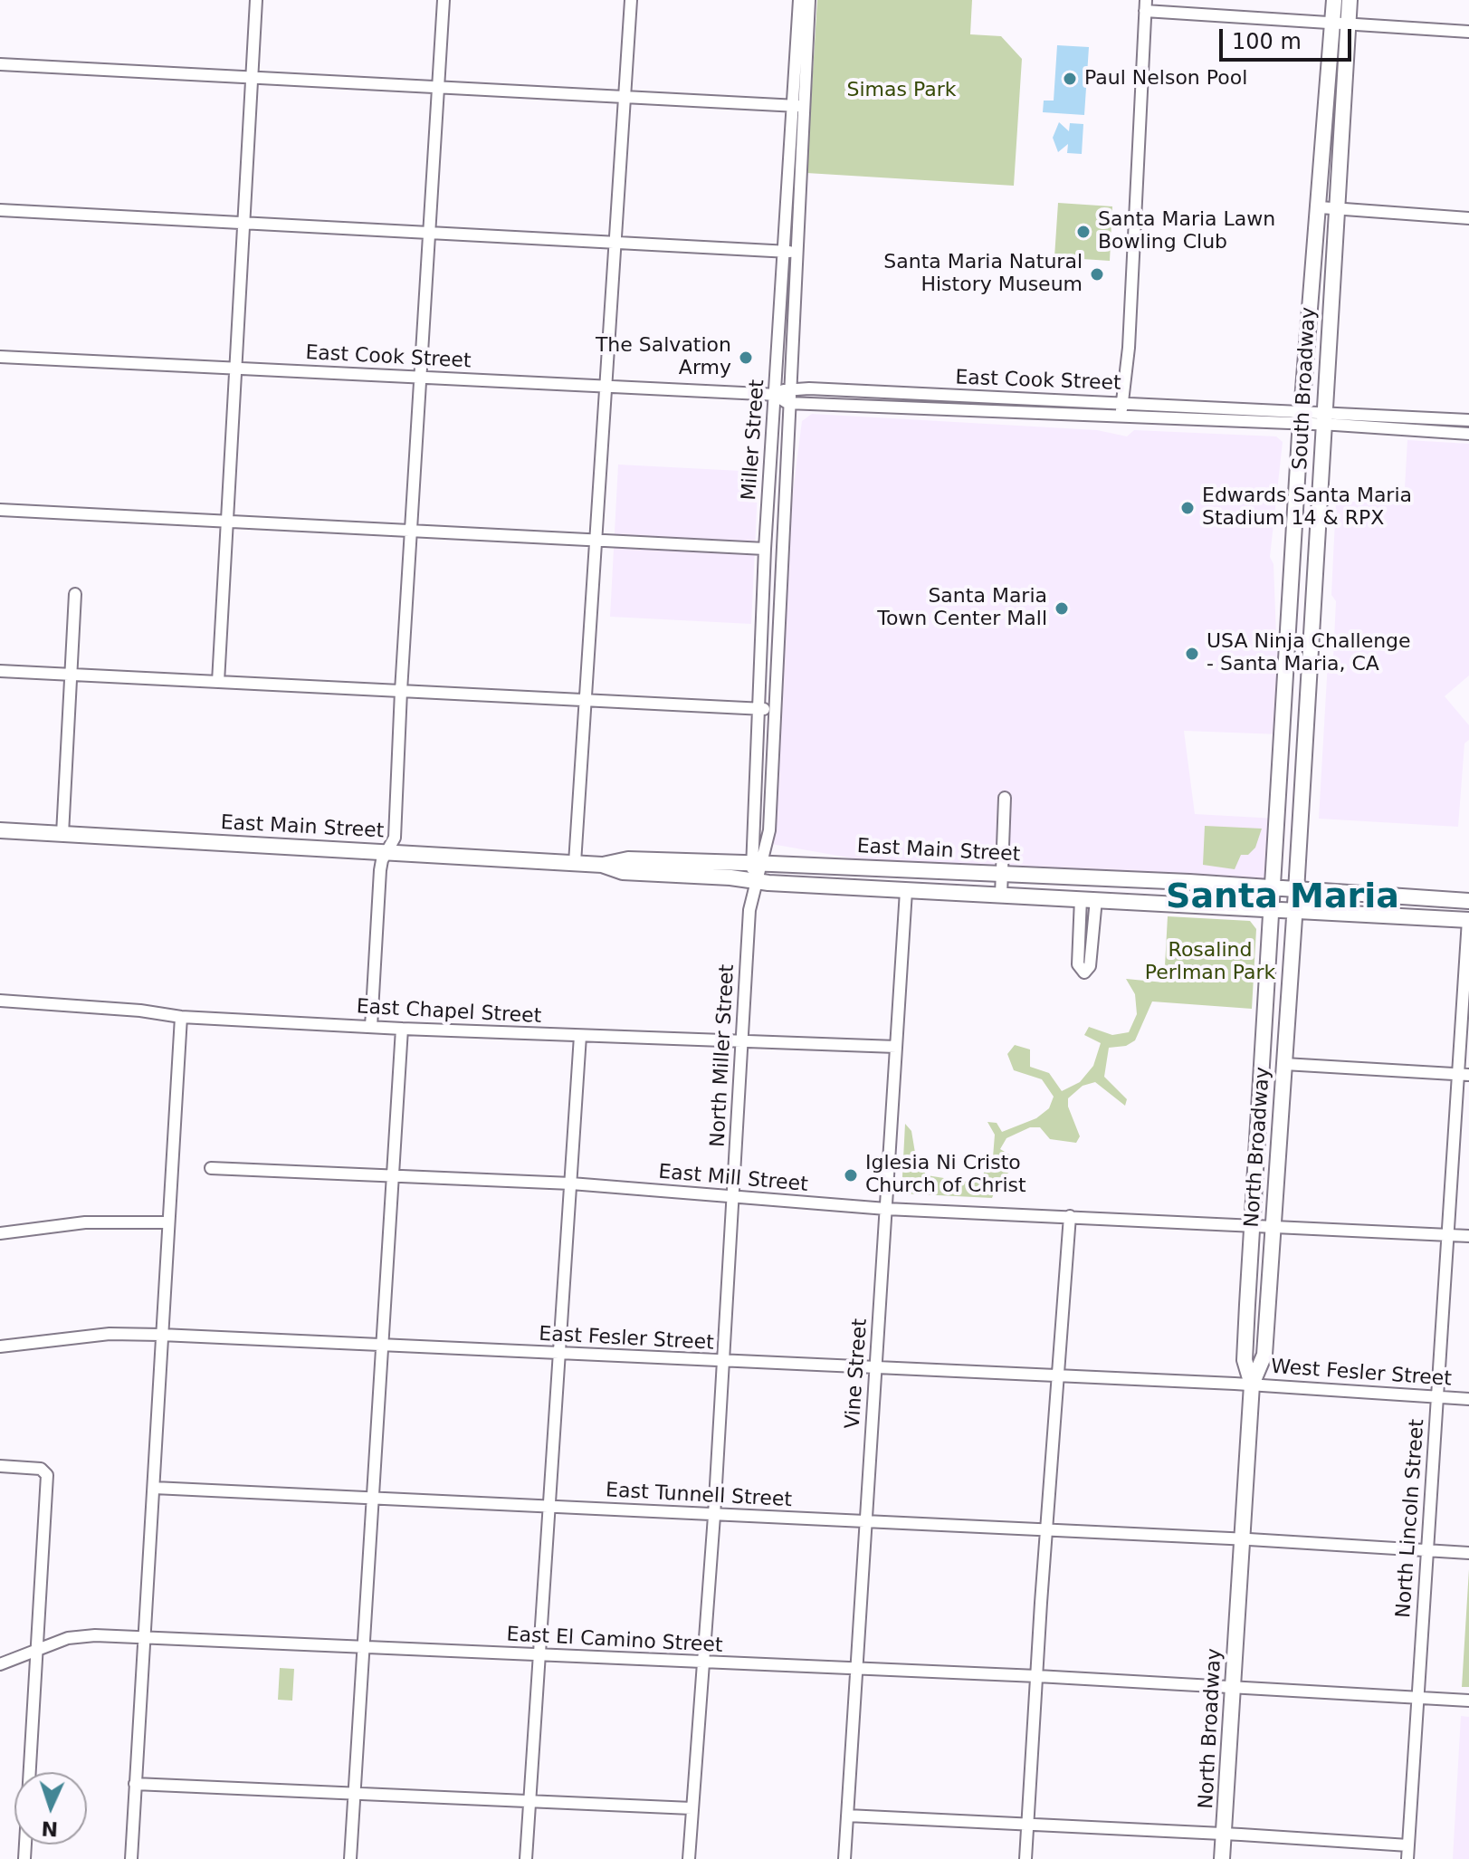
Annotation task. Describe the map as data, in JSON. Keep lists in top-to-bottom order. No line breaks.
{"streets":{"main road":["South Broadway","East Main Street","North Broadway"],"street":["East Cook Street","Miller Street","East Chapel Street","North Miller Street","East Mill Street","East Fesler Street","Vine Street","West Fesler Street","East Tunnell Street","North Lincoln Street","East El Camino Street"]},"crossings":[["East Cook Street","South Broadway"],["East Cook Street","Miller Street"],["South Broadway","East Main Street"],["South Broadway","North Broadway"],["Miller Street","East Main Street"],["Miller Street","North Miller Street"],["East Main Street","North Miller Street"],["East Main Street","North Broadway"],["East Main Street","Vine Street"],["East Chapel Street","North Miller Street"],["East Chapel Street","Vine Street"],["North Miller Street","East Mill Street"],["North Miller Street","East Fesler Street"],["North Miller Street","East Tunnell Street"],["North Miller Street","East El Camino Street"],["North Broadway","East Mill Street"],["North Broadway","East Fesler Street"],["North Broadway","West Fesler Street"],["North Broadway","East Tunnell Street"],["North Broadway","East El Camino Street"],["East Mill Street","Vine Street"],["East Mill Street","North Lincoln Street"],["East Fesler Street","Vine Street"],["East Fesler Street","West Fesler Street"],["Vine Street","East Tunnell Street"],["Vine Street","East El Camino Street"],["West Fesler Street","North Lincoln Street"],["East Tunnell Street","North Lincoln Street"],["North Lincoln Street","East El Camino Street"]],"districts":["Santa Maria"],"parks":["Simas Park","Rosalind Perlman Park"],"places":["Paul Nelson Pool","Santa Maria Lawn Bowling Club","Santa Maria Natural History Museum","The Salvation Army","Edwards Santa Maria Stadium 14 & RPX","Santa Maria Town Center Mall","USA Ninja Challenge - Santa Maria, CA","Iglesia Ni Cristo Church of Christ"],"scale_bar":"100 m","north":"bottom"}
